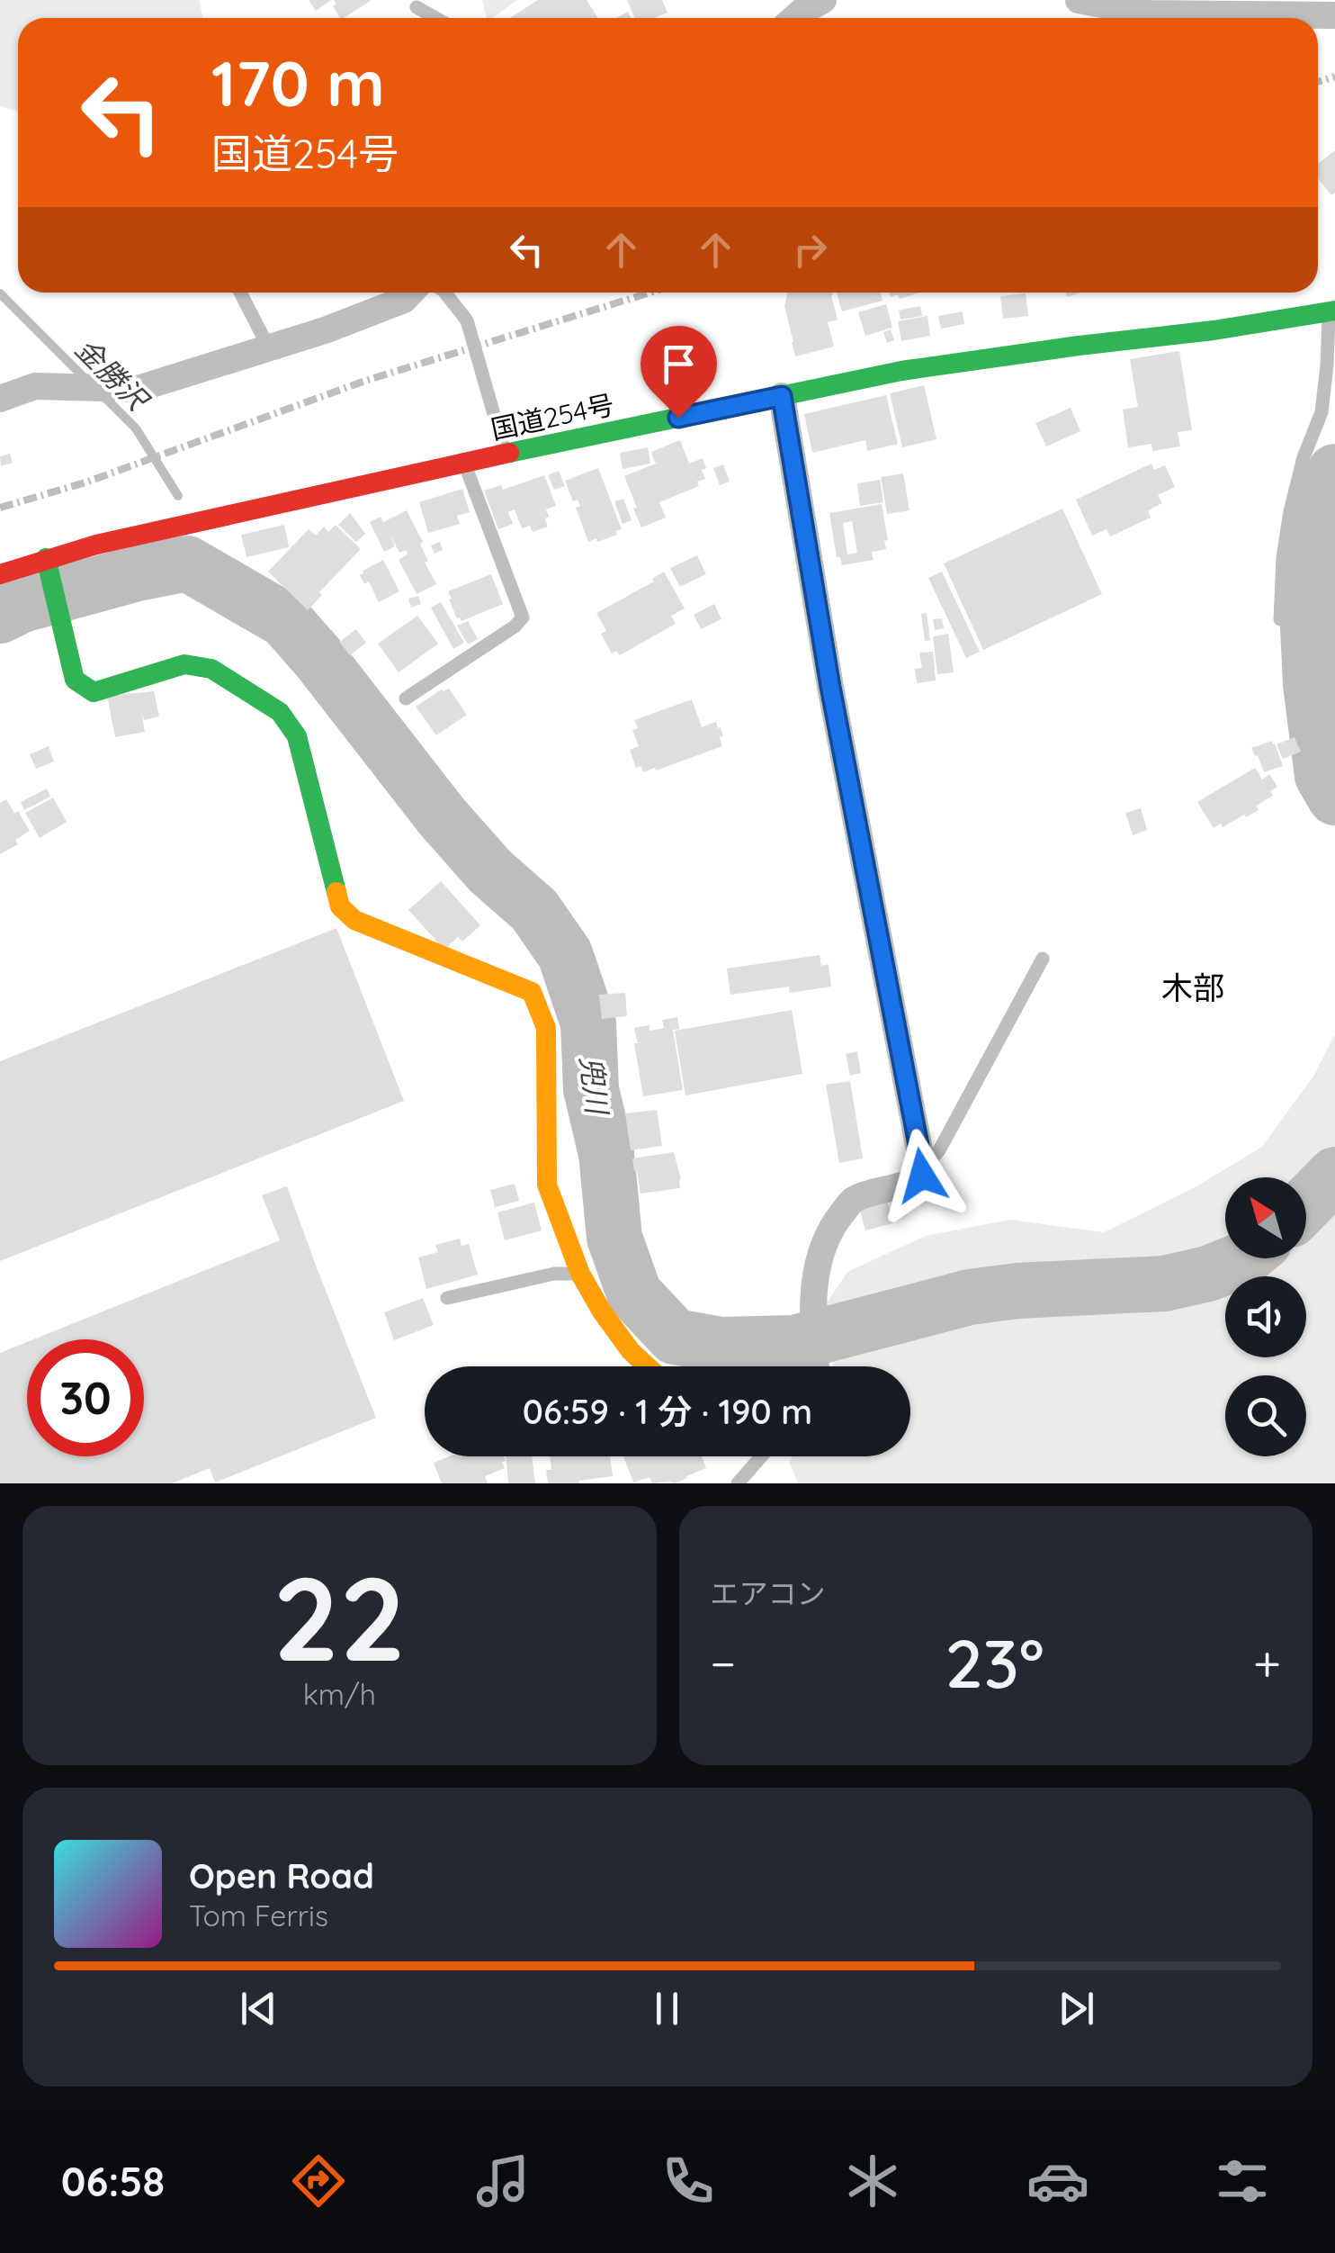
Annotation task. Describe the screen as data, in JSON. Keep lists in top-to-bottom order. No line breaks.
{"streets":{"main road":["国道254号"]},"districts":["木部"],"water":["金勝沢","兜川"],"north":"top left","page":{"turn":["170 m","国道254号"],"limit":"30","trip":"06:59 · 1 分 · 190 m","tile":[["22","km/h"],"エアコン"],"heat":["−","23°","+"],"song":["Open Road","Tom Ferris"],"tabs":"06:58"}}
